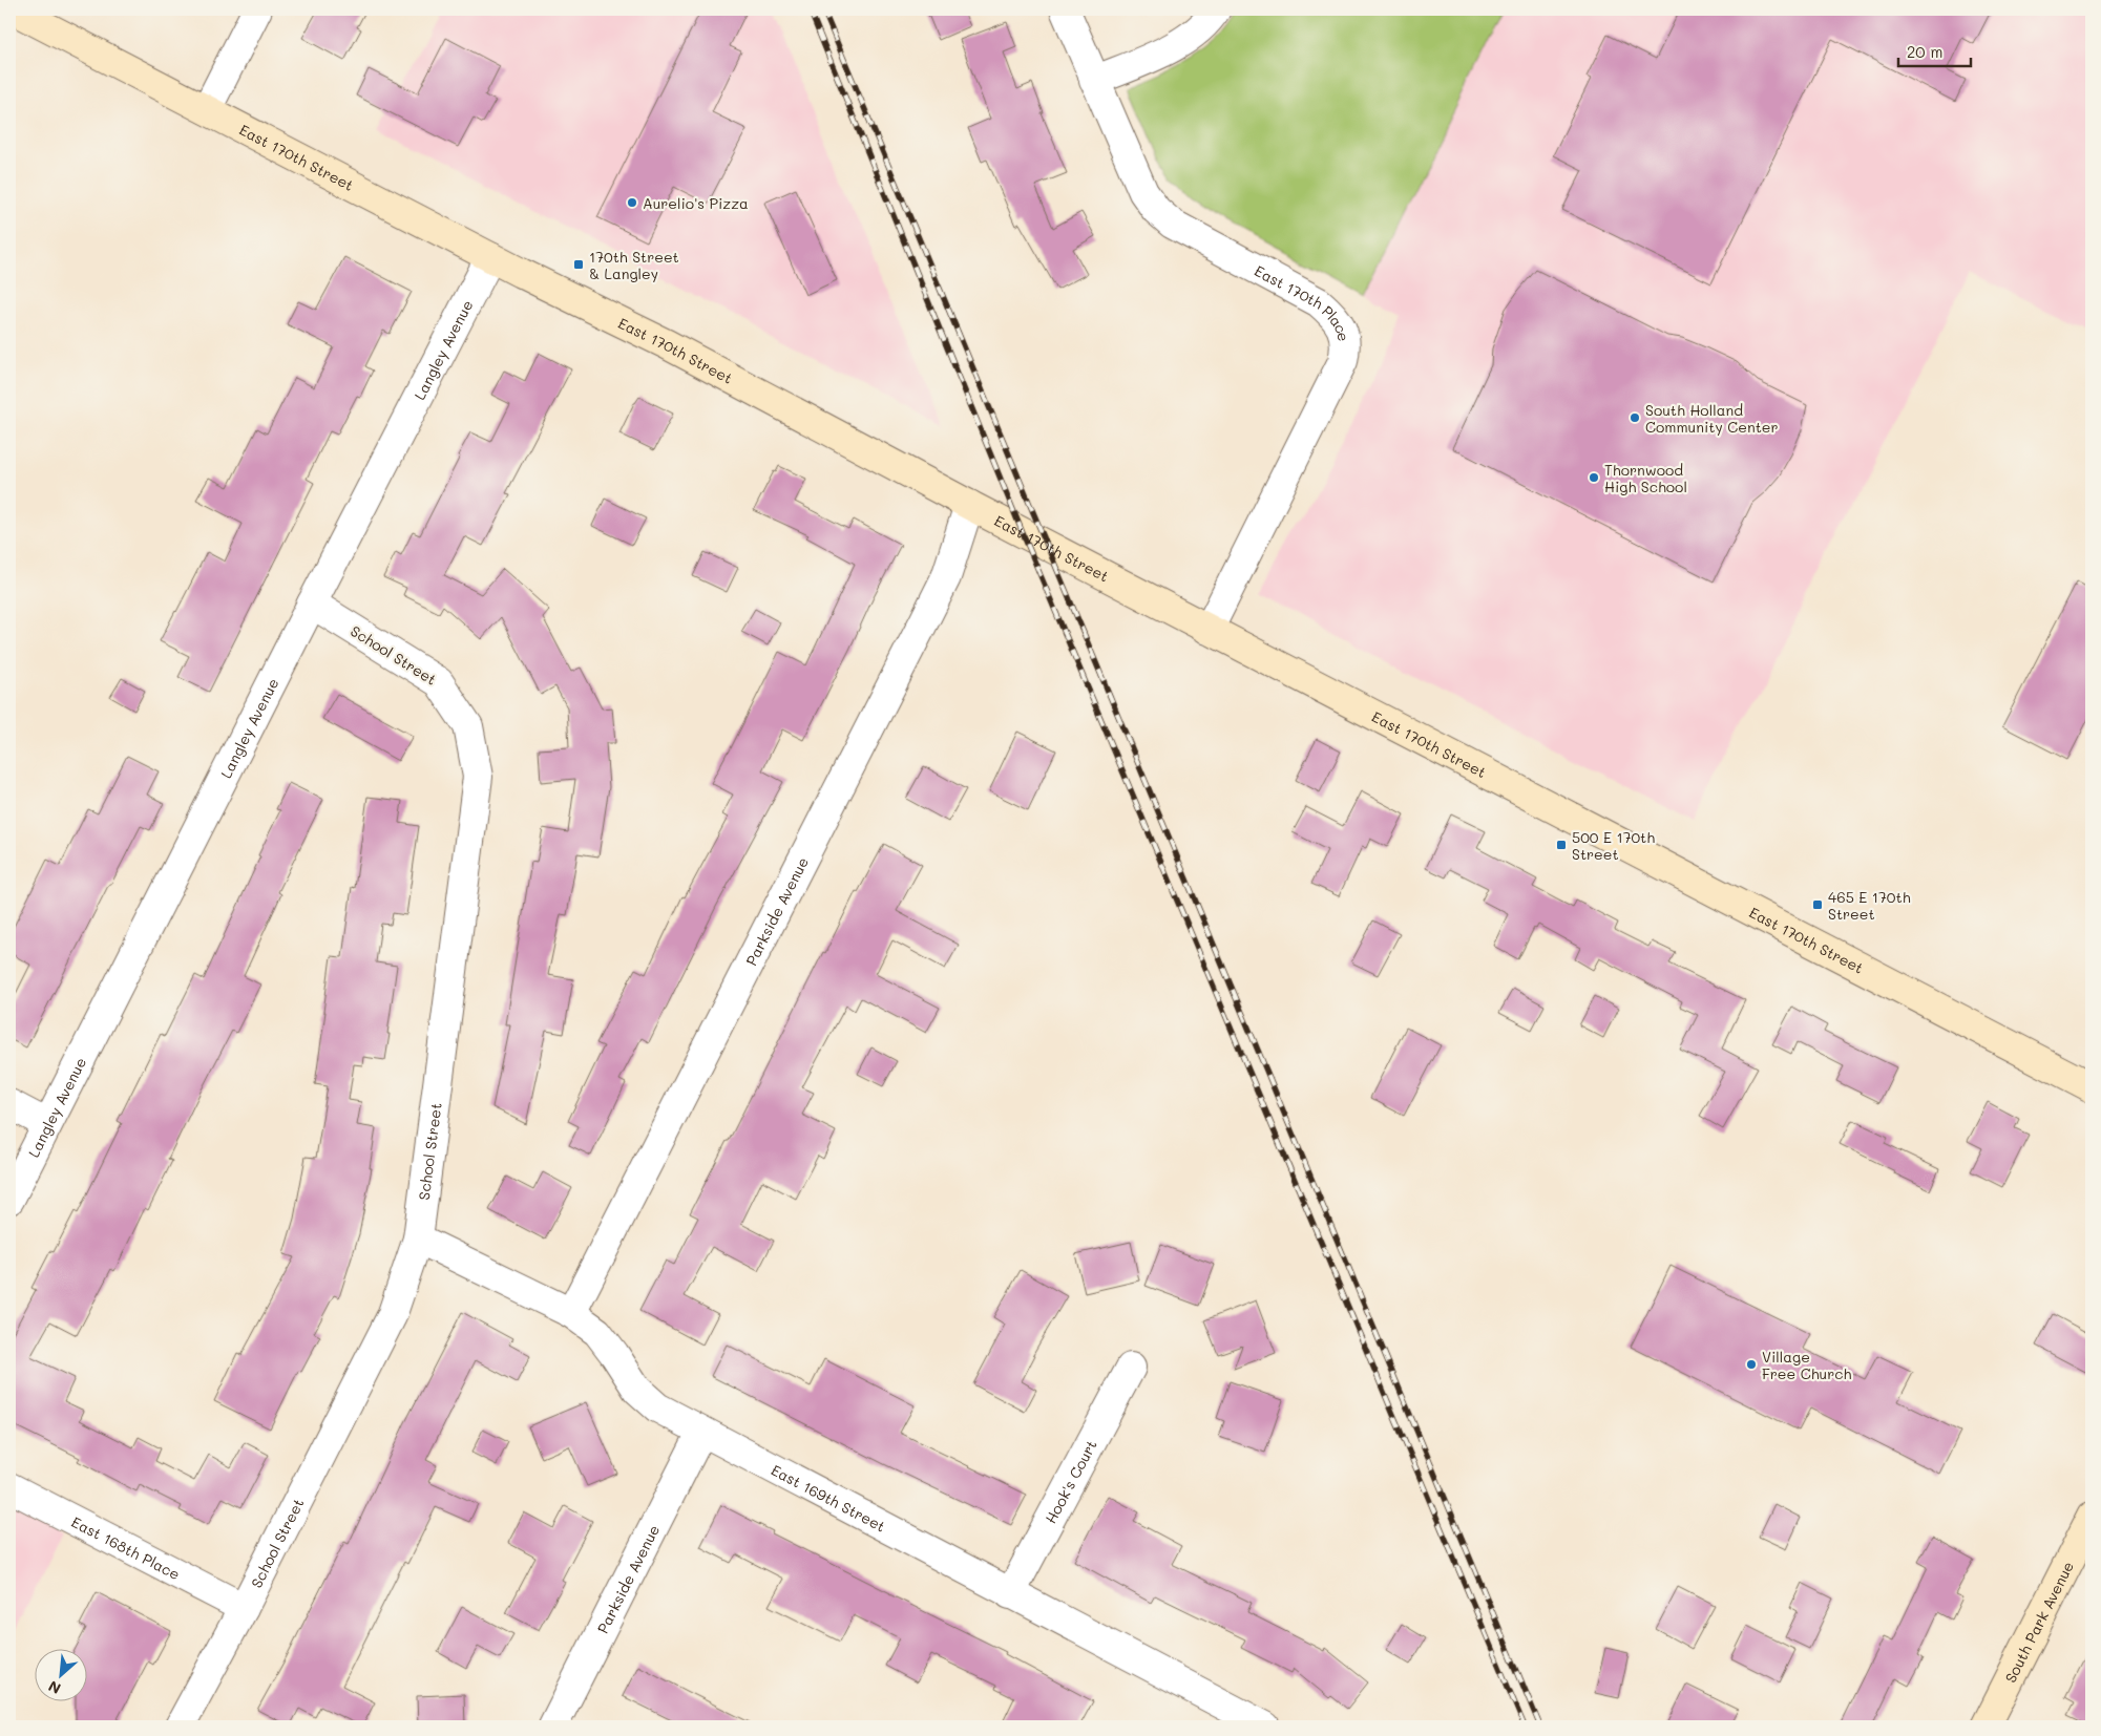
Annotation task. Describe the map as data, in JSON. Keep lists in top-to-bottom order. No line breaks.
{"streets":{"street":["East 170th Street","East 170th Place","Langley Avenue","School Street","Parkside Avenue","Hook's Court","East 169th Street","East 168th Place","South Park Avenue"]},"crossings":[["East 170th Street","East 170th Place"],["East 170th Street","Langley Avenue"],["East 170th Street","Parkside Avenue"],["Langley Avenue","School Street"],["School Street","East 169th Street"],["School Street","East 168th Place"],["Parkside Avenue","East 169th Street"],["Hook's Court","East 169th Street"]],"places":{"other":["Aurelio's Pizza","South Holland Community Center","Thornwood High School","Village Free Church"],"transit":["170th Street & Langley","500 E 170th Street","465 E 170th Street"]},"scale_bar":"20 m","north":"bottom left"}
